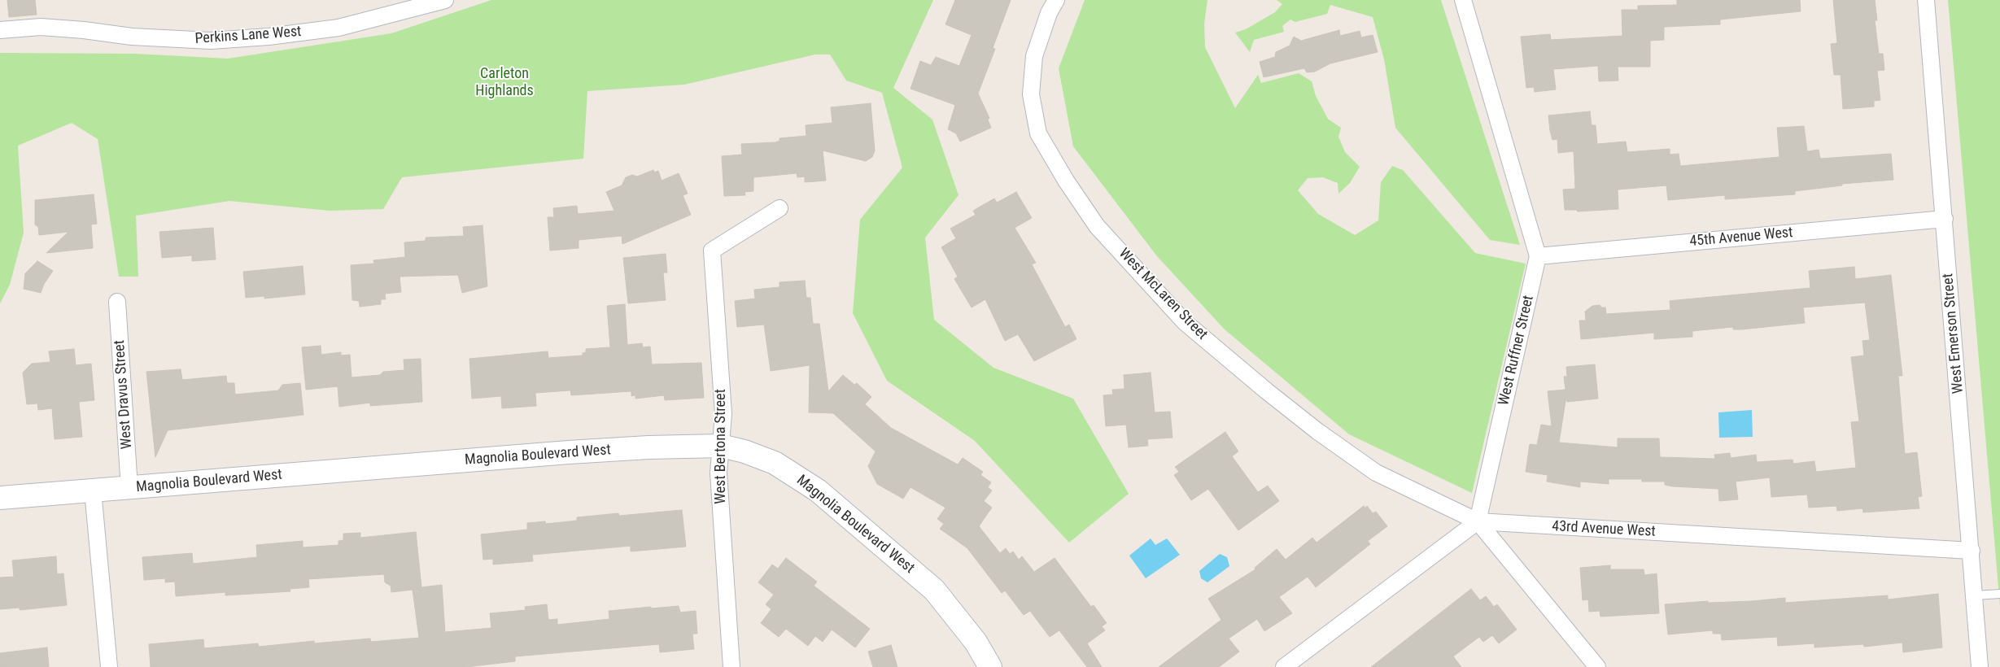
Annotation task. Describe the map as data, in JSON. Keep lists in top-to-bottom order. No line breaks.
{"streets":{"street":["Perkins Lane West","45th Avenue West","West McLaren Street","West Emerson Street","West Ruffner Street","West Dravus Street","West Bertona Street","Magnolia Boulevard West","43rd Avenue West"]},"crossings":[["45th Avenue West","West Emerson Street"],["45th Avenue West","West Ruffner Street"],["West McLaren Street","West Ruffner Street"],["West McLaren Street","43rd Avenue West"],["West Emerson Street","43rd Avenue West"],["West Ruffner Street","43rd Avenue West"],["West Dravus Street","Magnolia Boulevard West"],["West Bertona Street","Magnolia Boulevard West"]],"parks":["Carleton Highlands"]}
